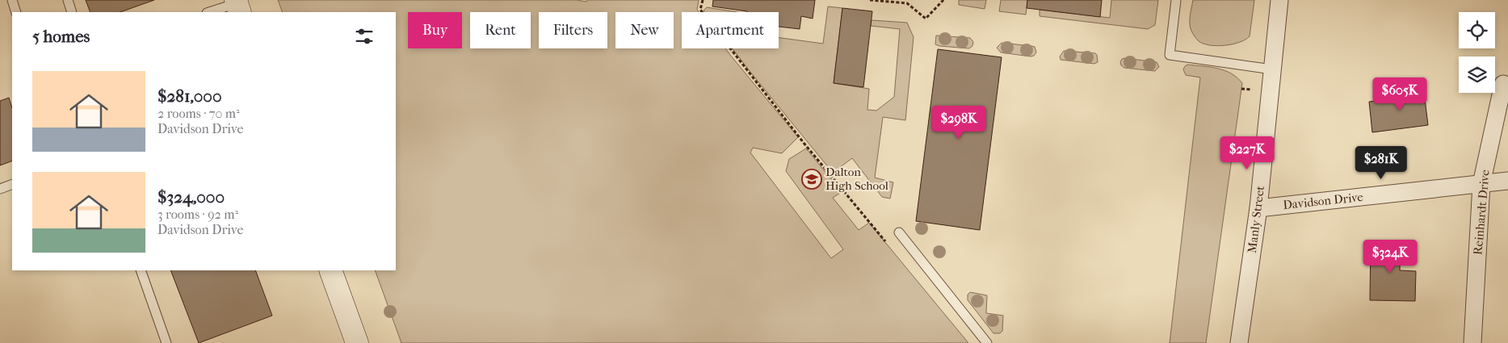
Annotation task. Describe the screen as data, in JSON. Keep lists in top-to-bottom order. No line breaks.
{"streets":{"street":["Davidson Drive","Reinhardt Drive","Manly Street"]},"crossings":[["Davidson Drive","Reinhardt Drive"],["Davidson Drive","Manly Street"]],"places":{"school or university":["Dalton High School"]},"page":{"chip":["Buy","Rent","Filters","New","Apartment"],"heading":"5 homes","list":[{"name":"$281,000","note":"2 rooms · 70 m² · Davidson Drive"},{"name":"$324,000","note":"3 rooms · 92 m² · Davidson Drive"}],"price":["$605K","$298K","$227K","$281K","$324K"]}}
